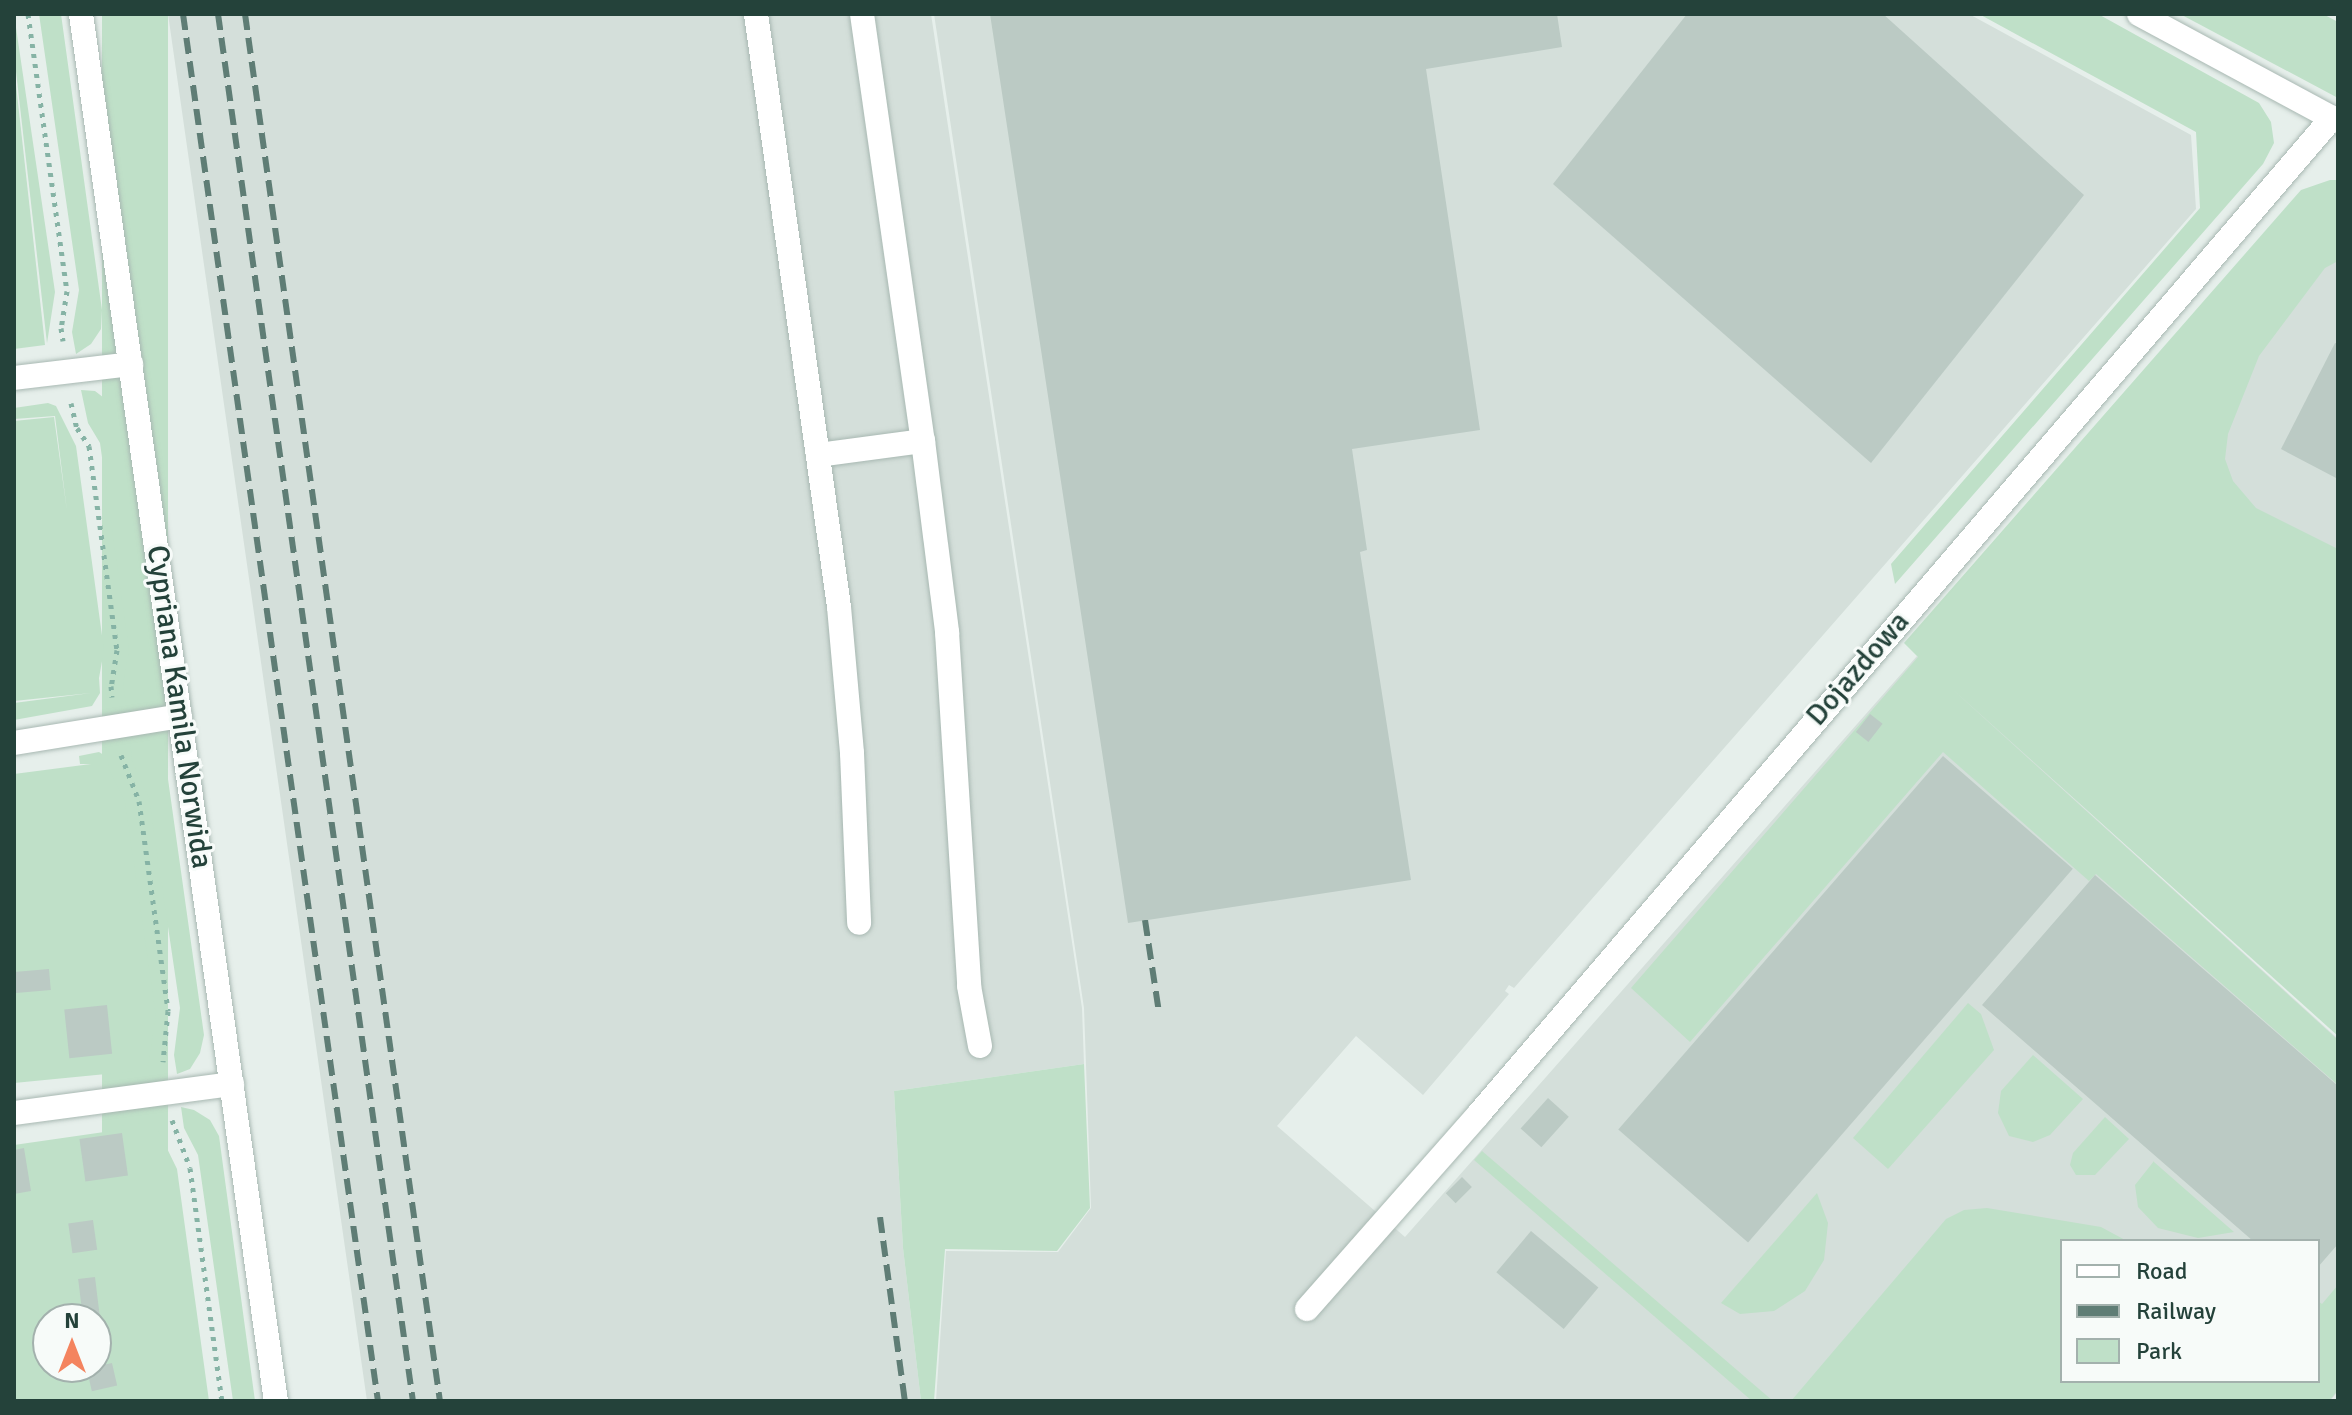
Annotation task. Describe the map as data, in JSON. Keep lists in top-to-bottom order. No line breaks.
{"streets":{"street":["Dojazdowa","Cypriana Kamila Norwida"]},"legend":["Road","Railway","Park"],"north":"top"}
